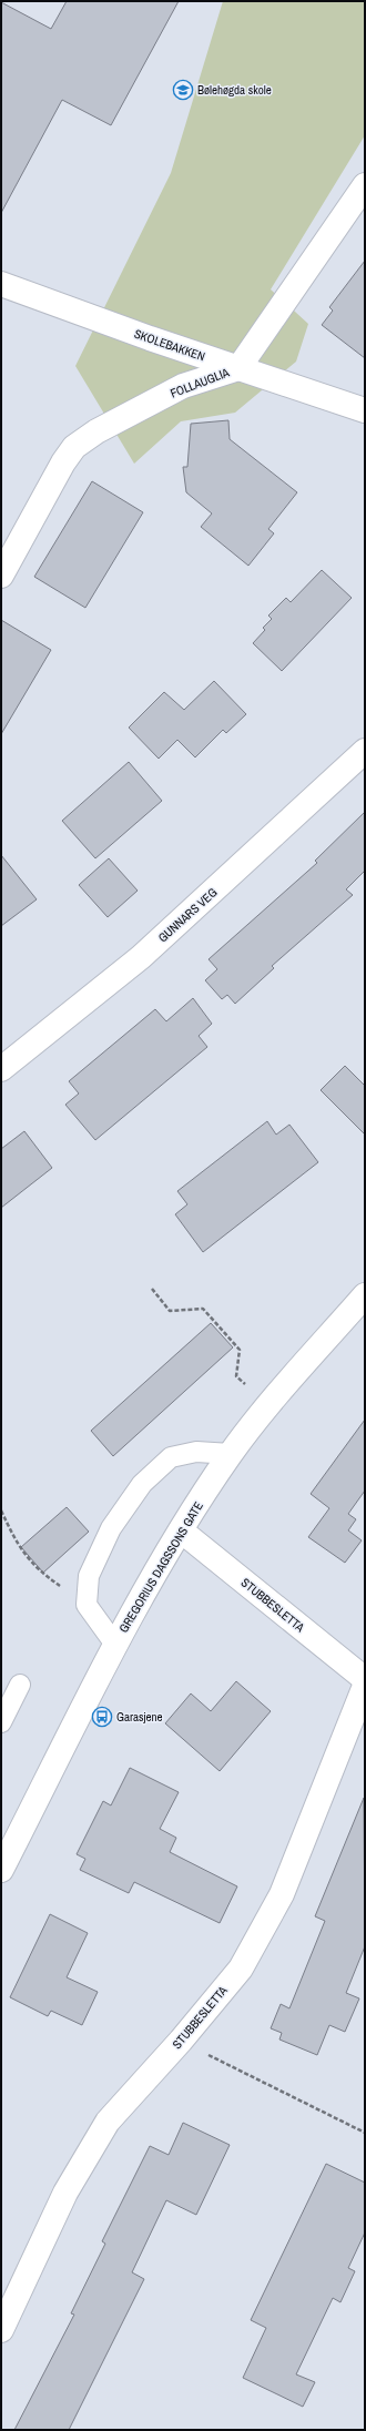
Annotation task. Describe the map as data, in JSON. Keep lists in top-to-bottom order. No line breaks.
{"streets":{"street":["SKOLEBAKKEN","FOLLAUGLIA","GUNNARS VEG","GREGORIUS DAGSSONS GATE","STUBBESLETTA"]},"crossings":[["SKOLEBAKKEN","FOLLAUGLIA"],["GREGORIUS DAGSSONS GATE","STUBBESLETTA"]],"places":{"school or university":["Bølehøgda skole"],"bus stop":["Garasjene"]}}
